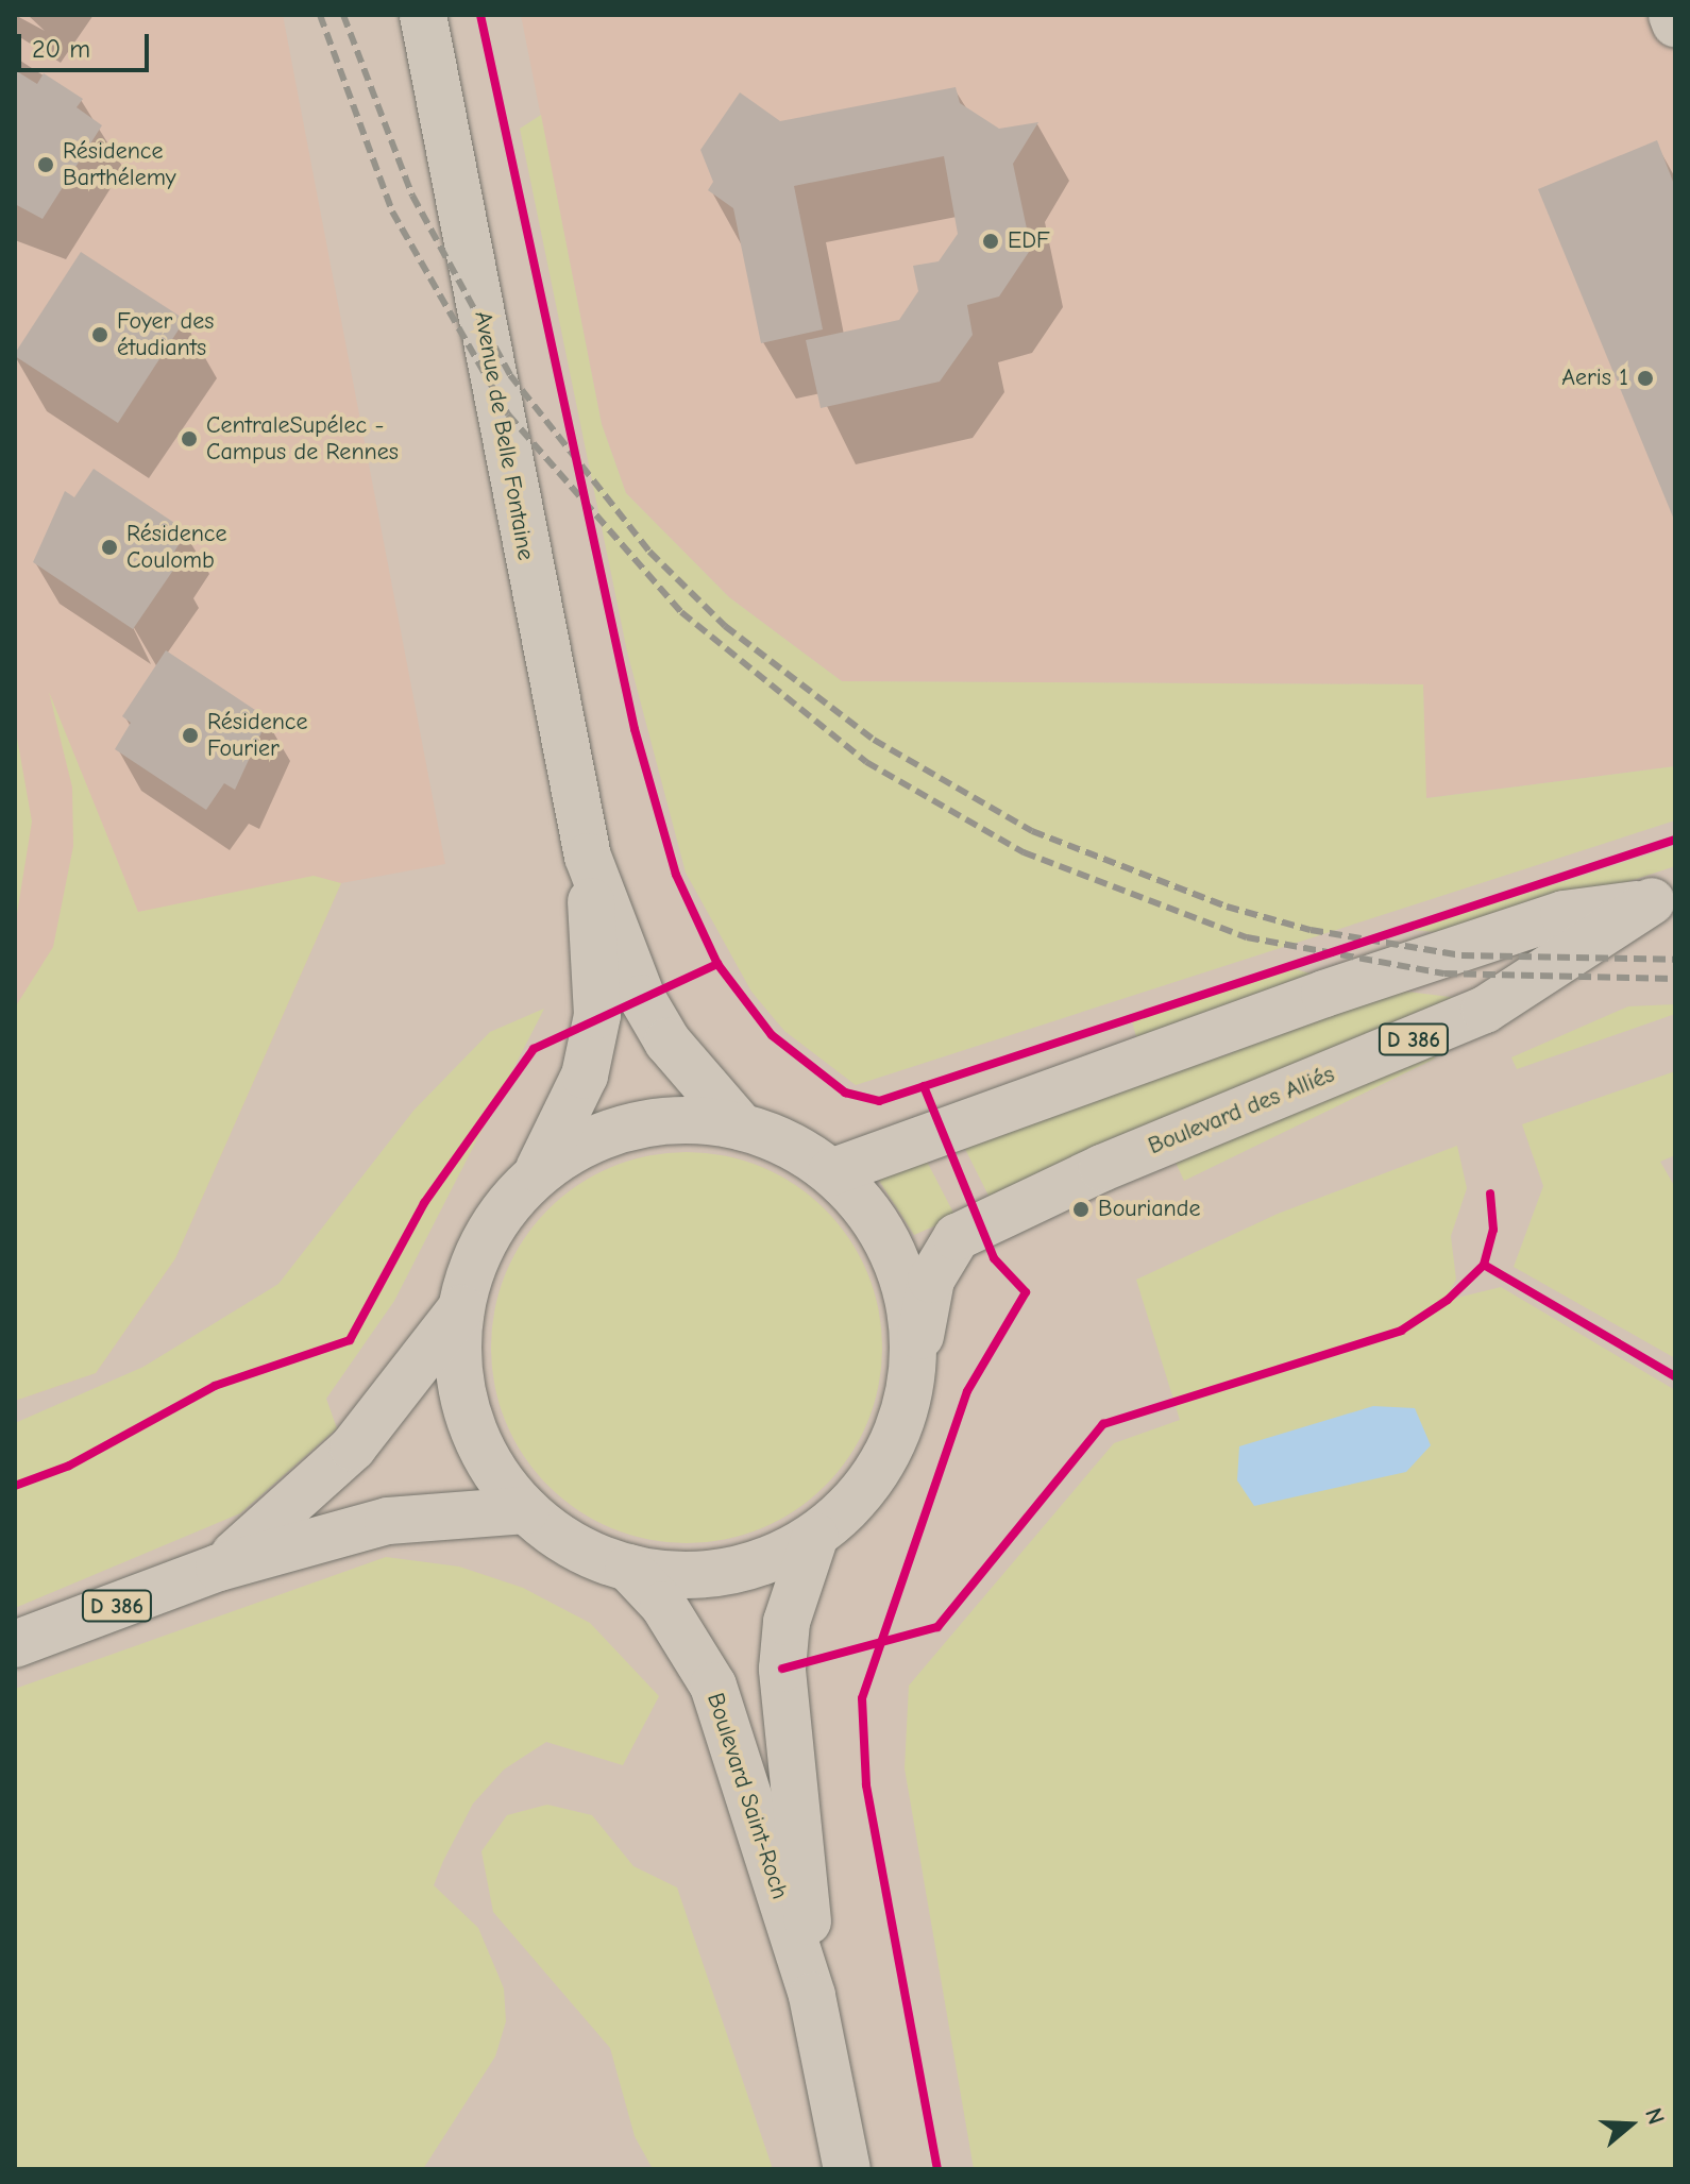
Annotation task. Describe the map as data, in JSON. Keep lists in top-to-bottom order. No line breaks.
{"streets":{"main road":["Avenue de Belle Fontaine","D 386","Boulevard des Alliés","Boulevard Saint-Roch"]},"places":["Résidence Barthélemy","EDF","Foyer des étudiants","Aeris 1","CentraleSupélec - Campus de Rennes","Résidence Coulomb","Résidence Fourier","Bouriande"],"scale_bar":"20 m","north":"right"}
